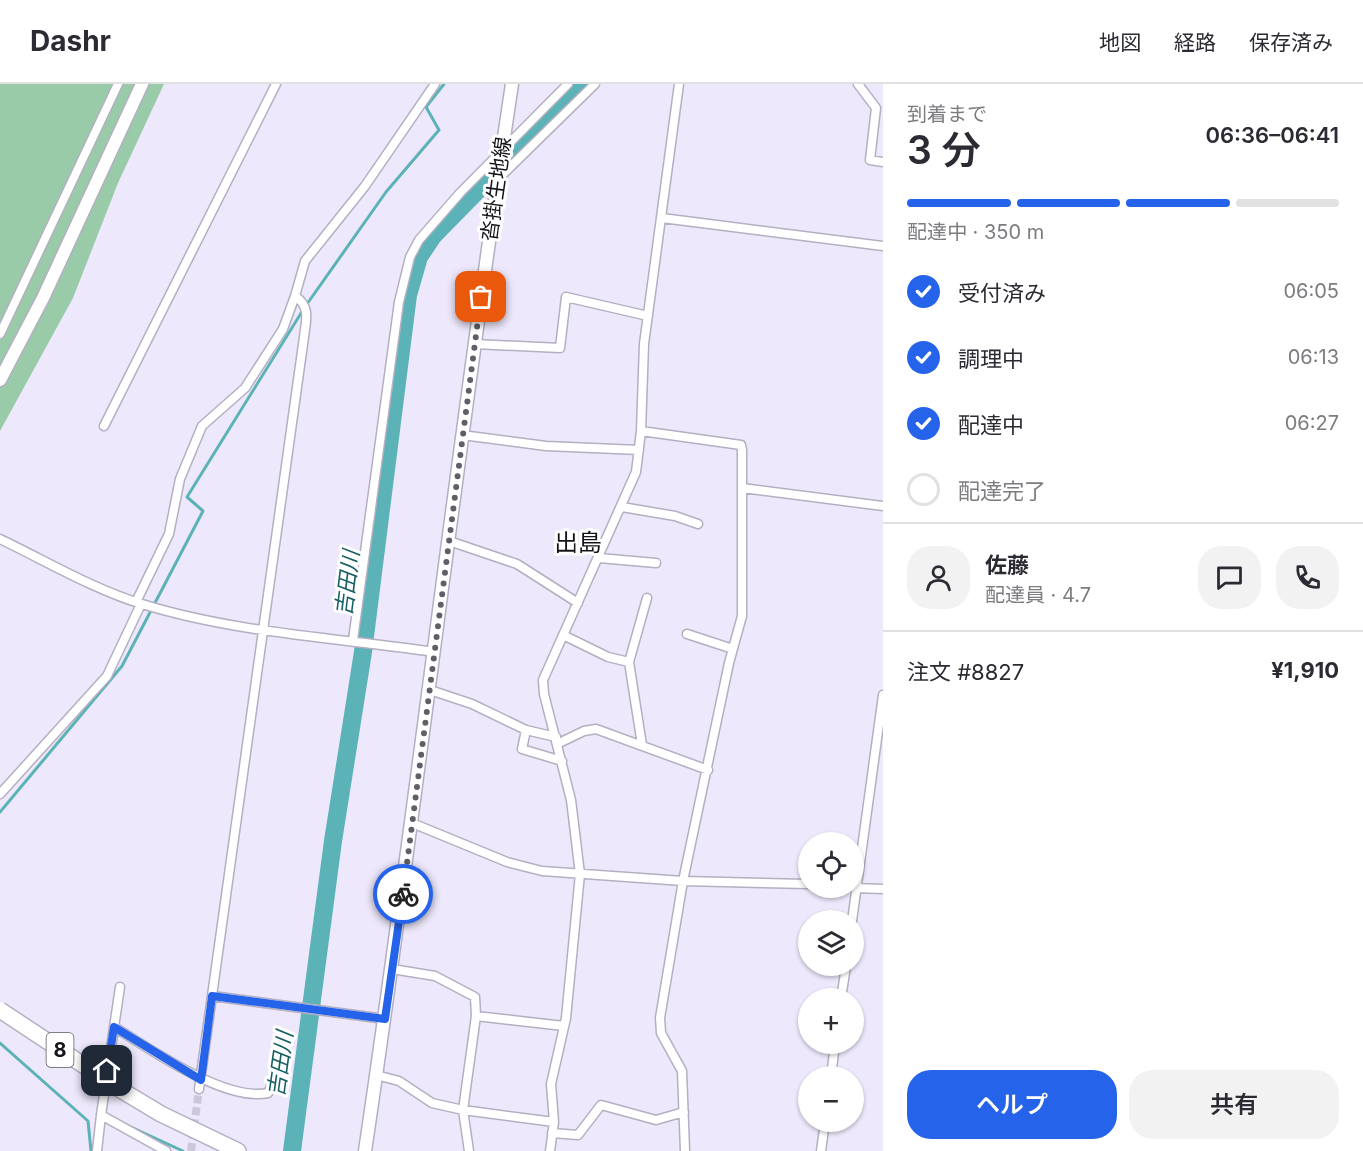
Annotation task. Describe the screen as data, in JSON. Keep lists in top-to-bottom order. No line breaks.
{"streets":{"highway":["8"],"main road":["沓掛生地線"]},"districts":["出島"],"water":["吉田川"],"page":{"header":"Dashr","nav":["地図","経路","保存済み"],"heading":["3 分","到着まで","06:36–06:41"],"panel":["佐藤","配達員 · 4.7","注文 #8827","¥1,910"],"bar":"配達中 · 350 m","list":[["受付済み","06:05"],["調理中","06:13"],["配達中","06:27"],"配達完了"],"map_buttons":["+","−"],"buttons":["ヘルプ","共有"]}}
